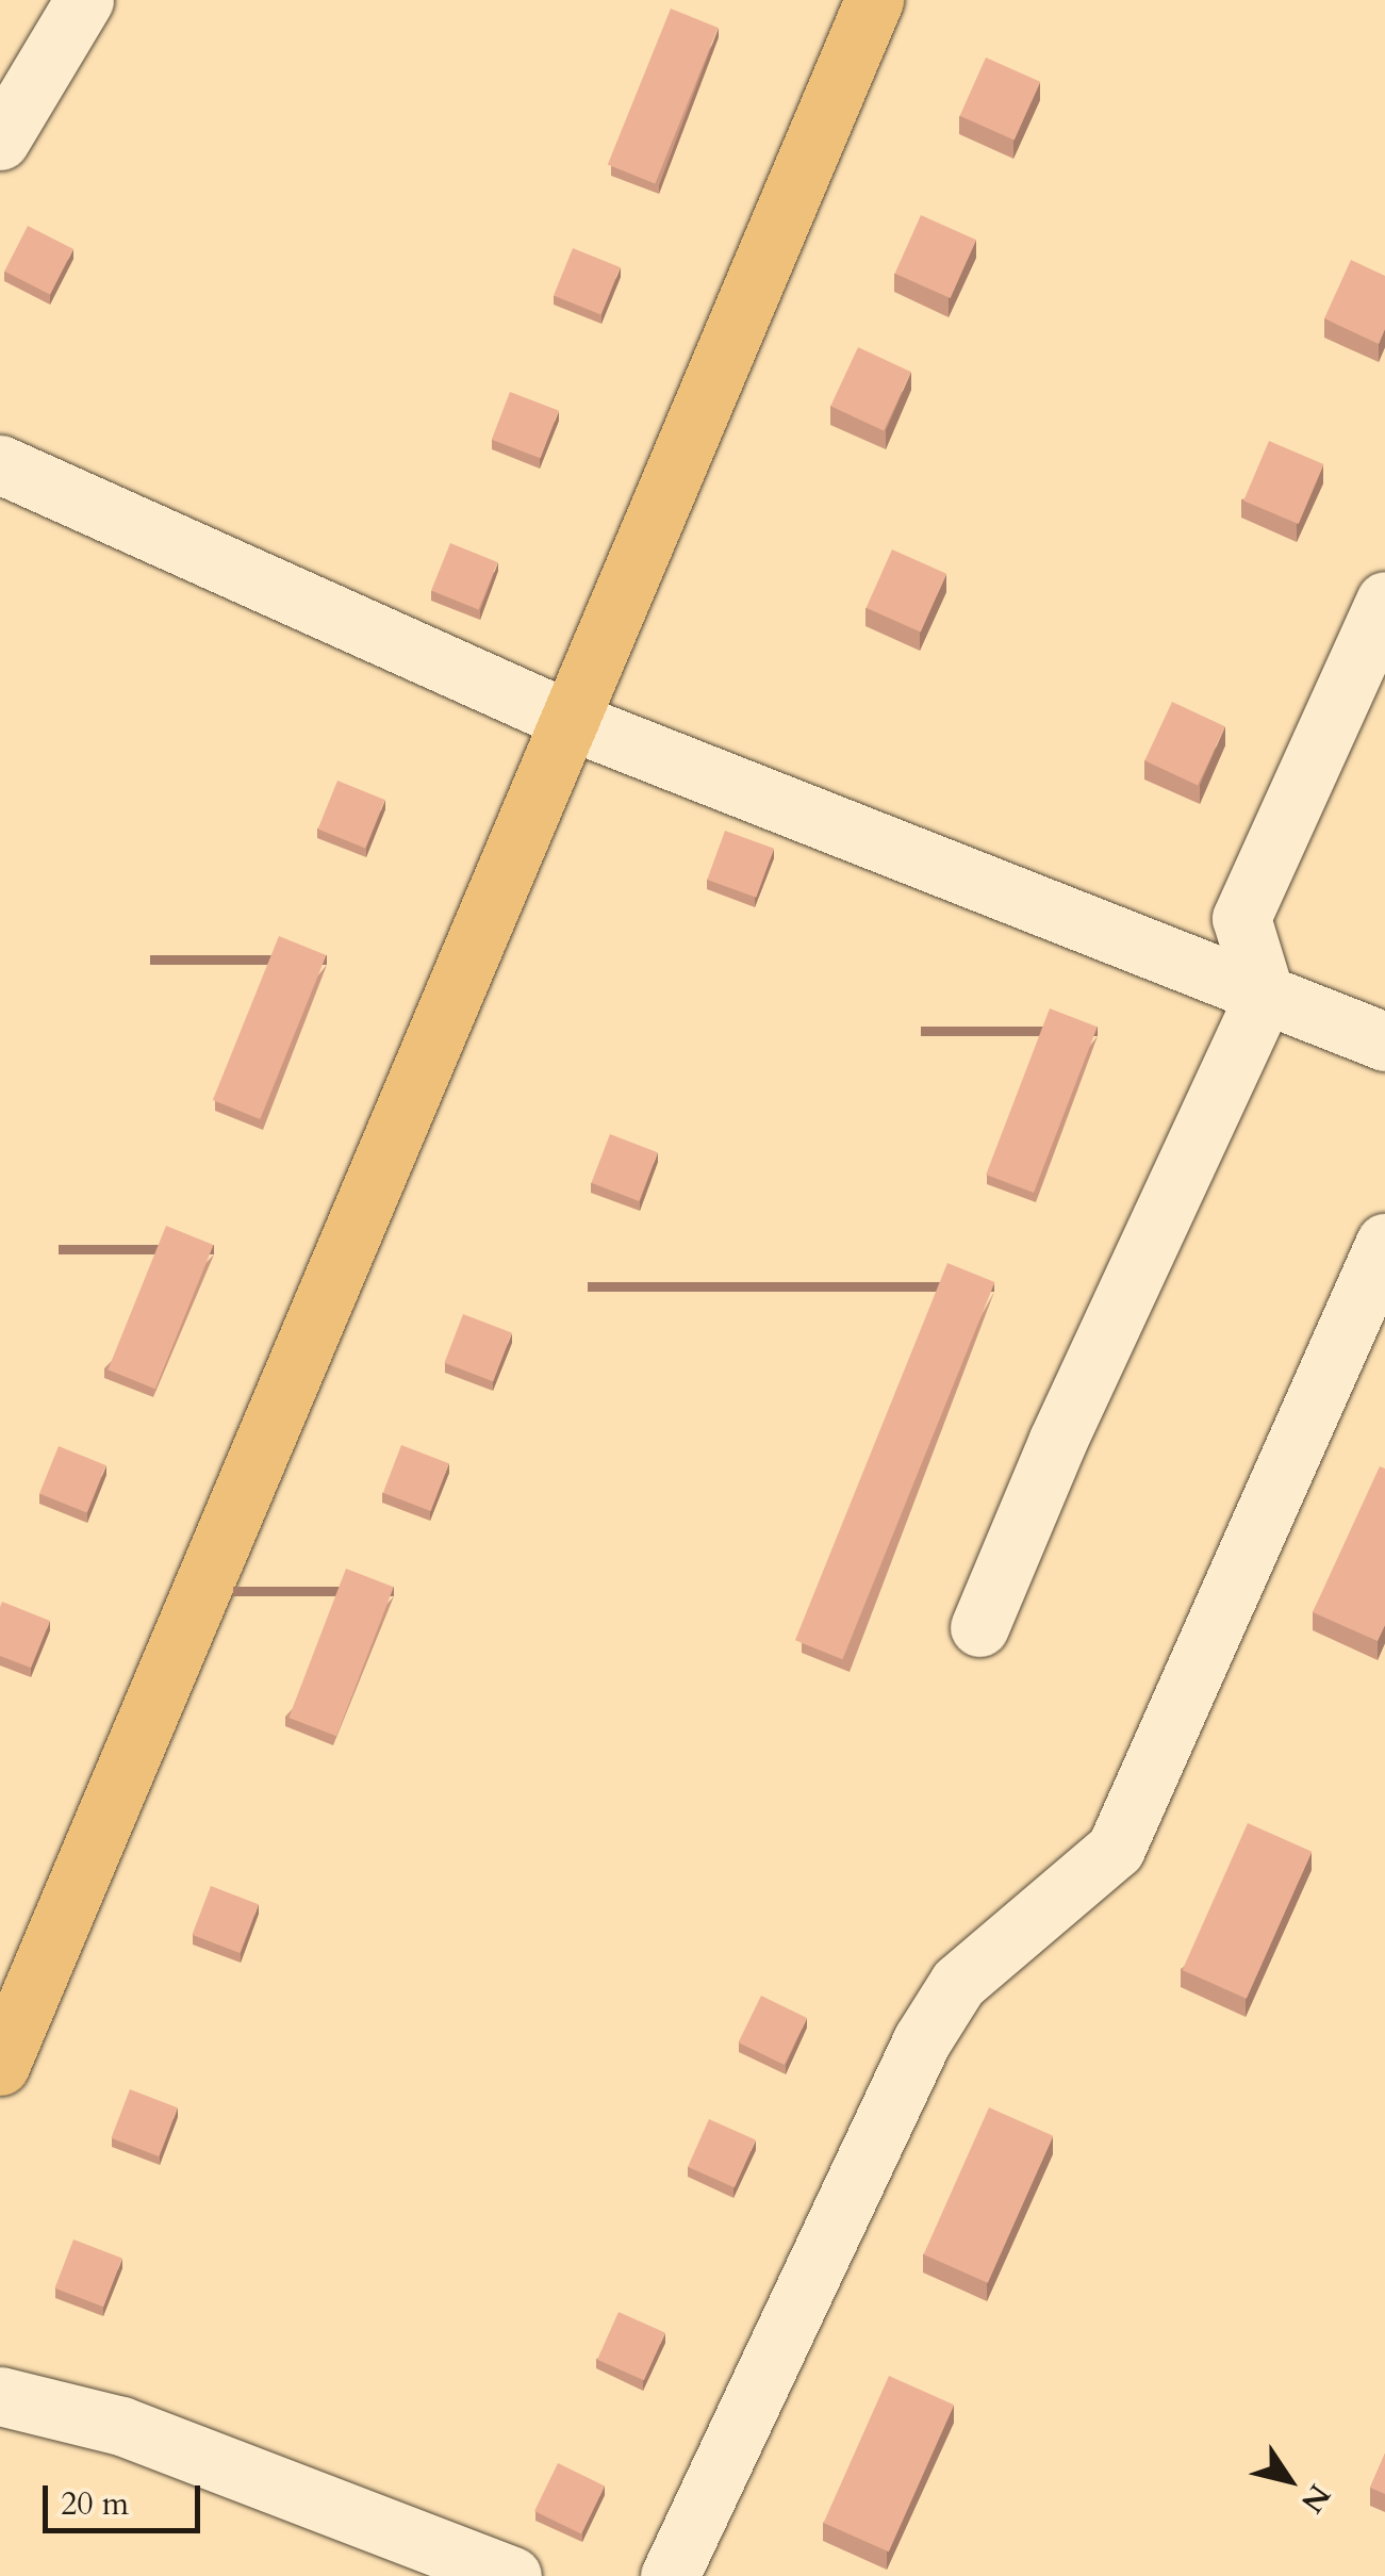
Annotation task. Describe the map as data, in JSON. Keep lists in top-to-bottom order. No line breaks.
{"scale_bar":"20 m","north":"bottom right"}
